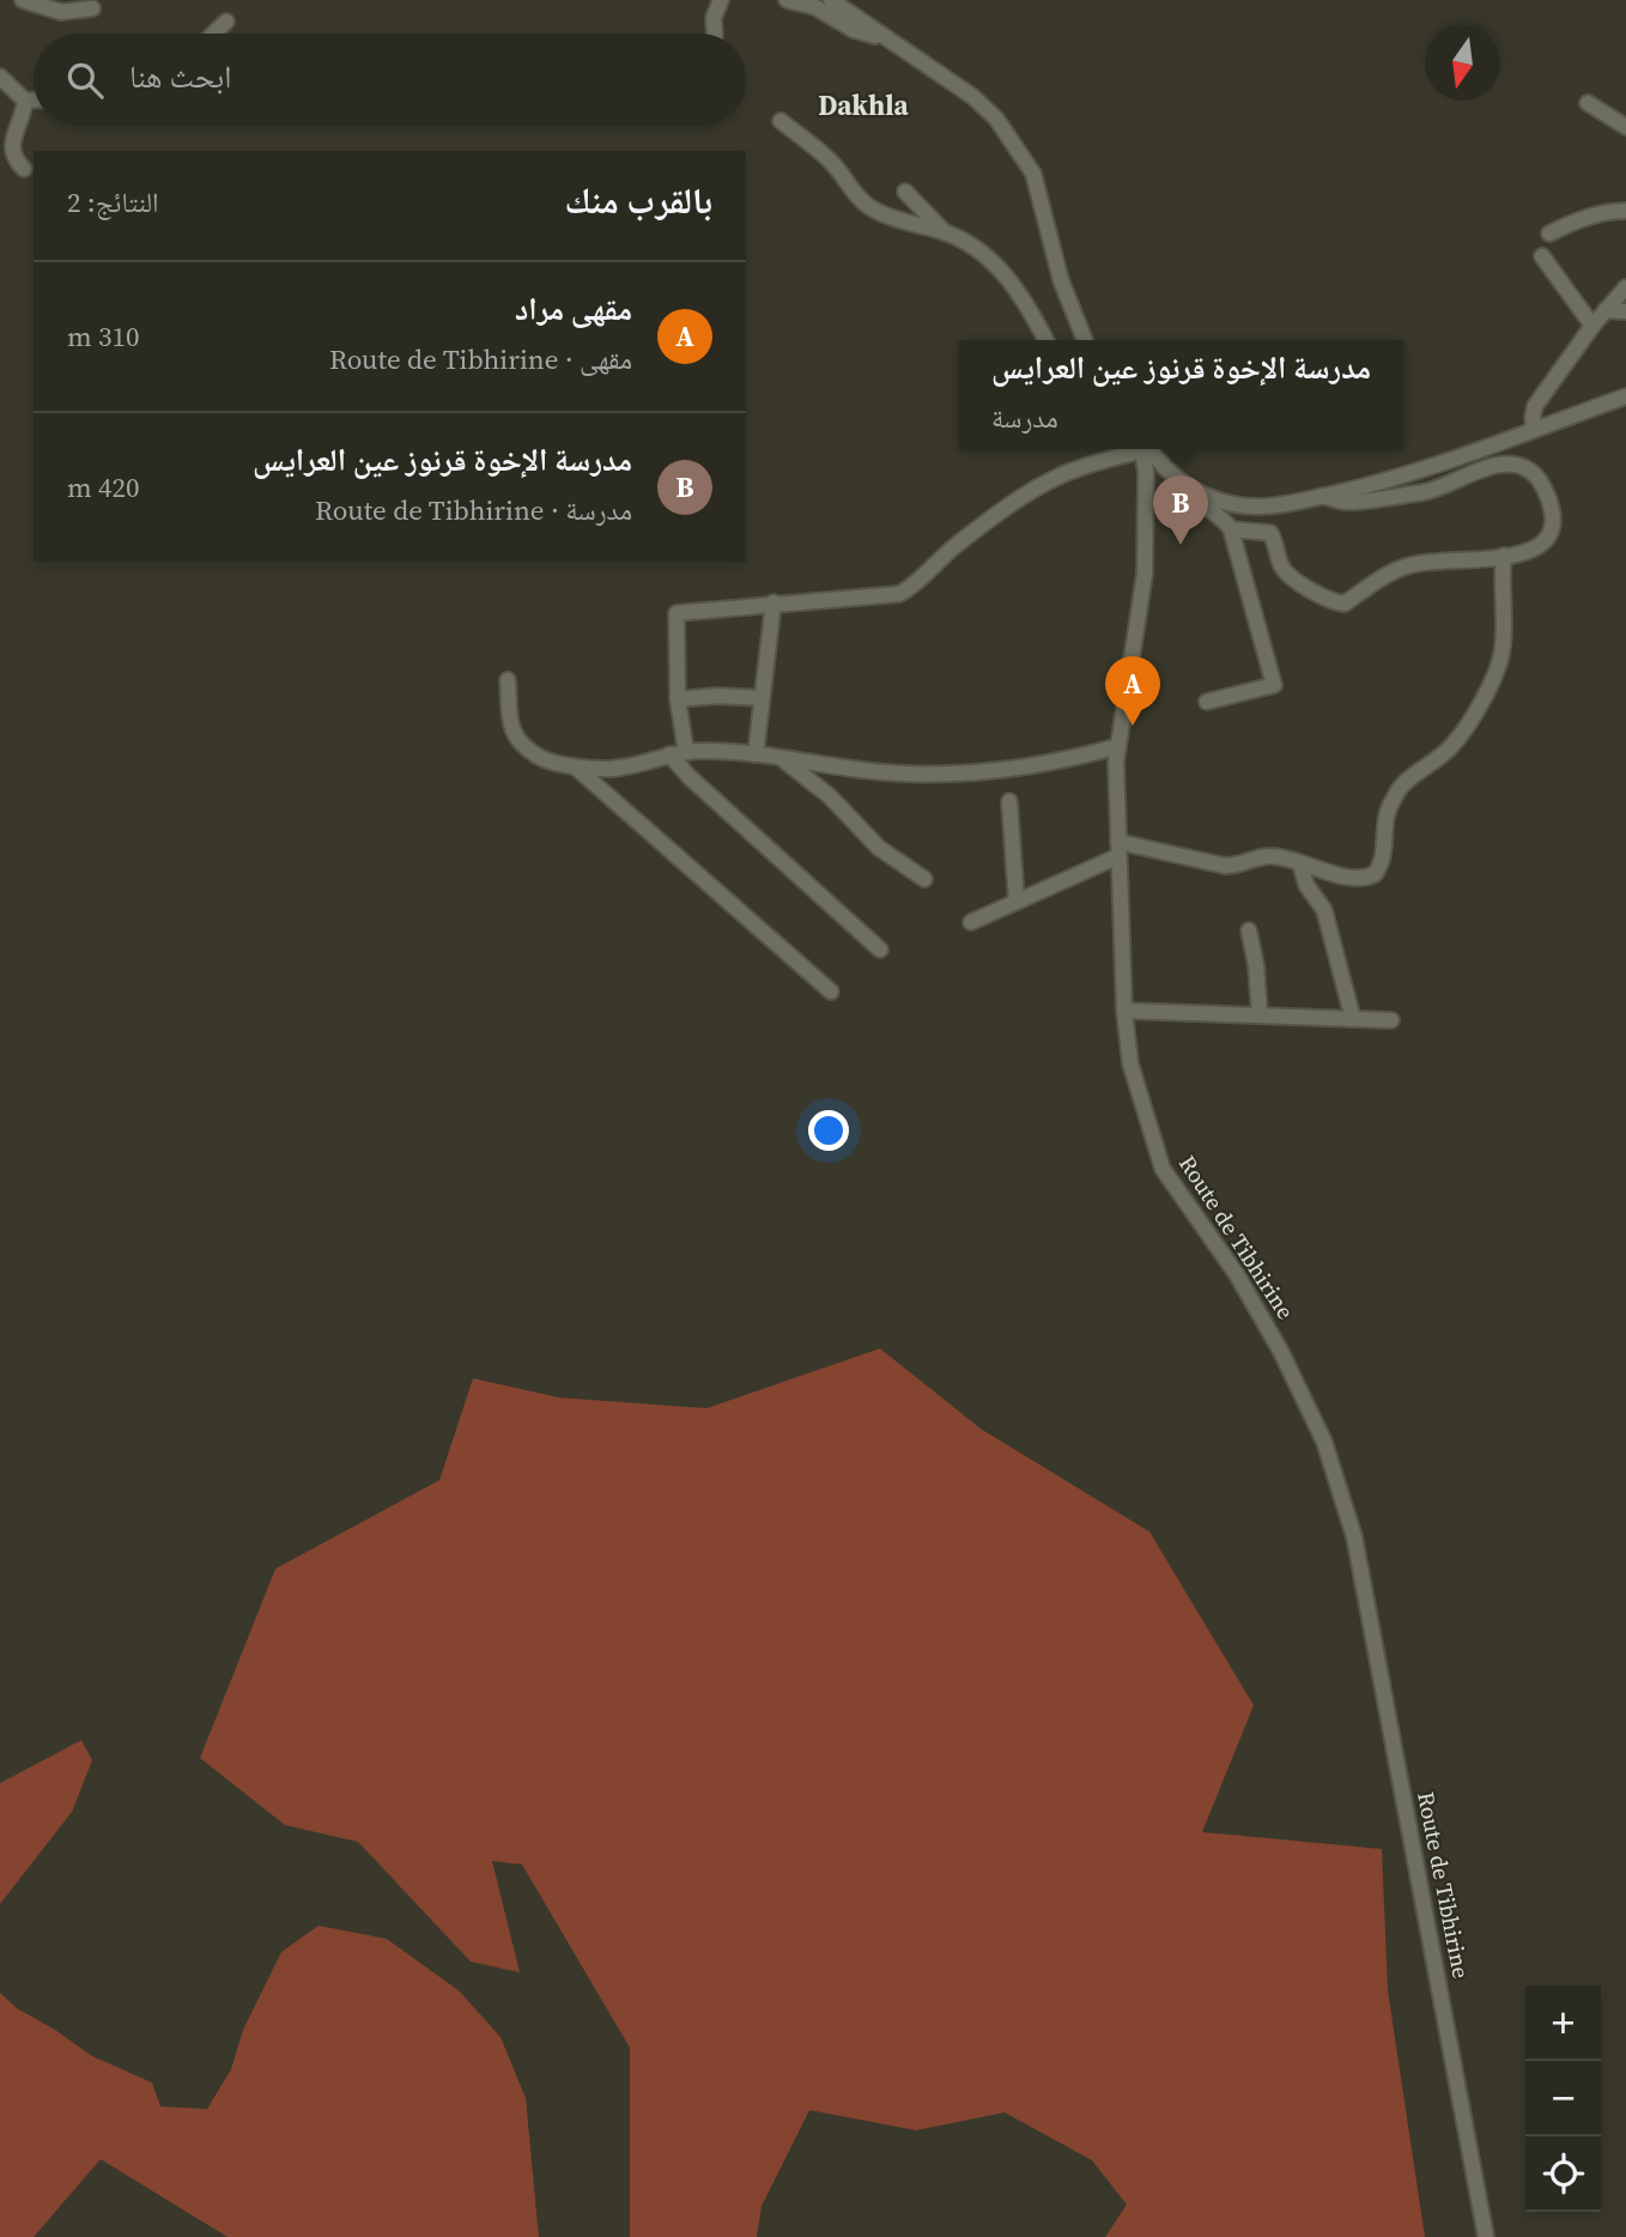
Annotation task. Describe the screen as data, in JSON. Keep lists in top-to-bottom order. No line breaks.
{"streets":{"street":["Route de Tibhirine"]},"districts":["Dakhla"],"north":"bottom","page":{"search":"ابحث هنا","heading":["بالقرب منك","النتائج: 2"],"list":[{"mark":"A","name":"مقهى مراد","note":"مقهى · Route de Tibhirine","value":"310 m"},{"mark":"B","name":"مدرسة الإخوة قرنوز عين العرايس","note":"مدرسة · Route de Tibhirine","value":"420 m"}],"popup":["مدرسة الإخوة قرنوز عين العرايس","مدرسة"],"pins":["B","A"],"map_buttons":["+","−"]}}
